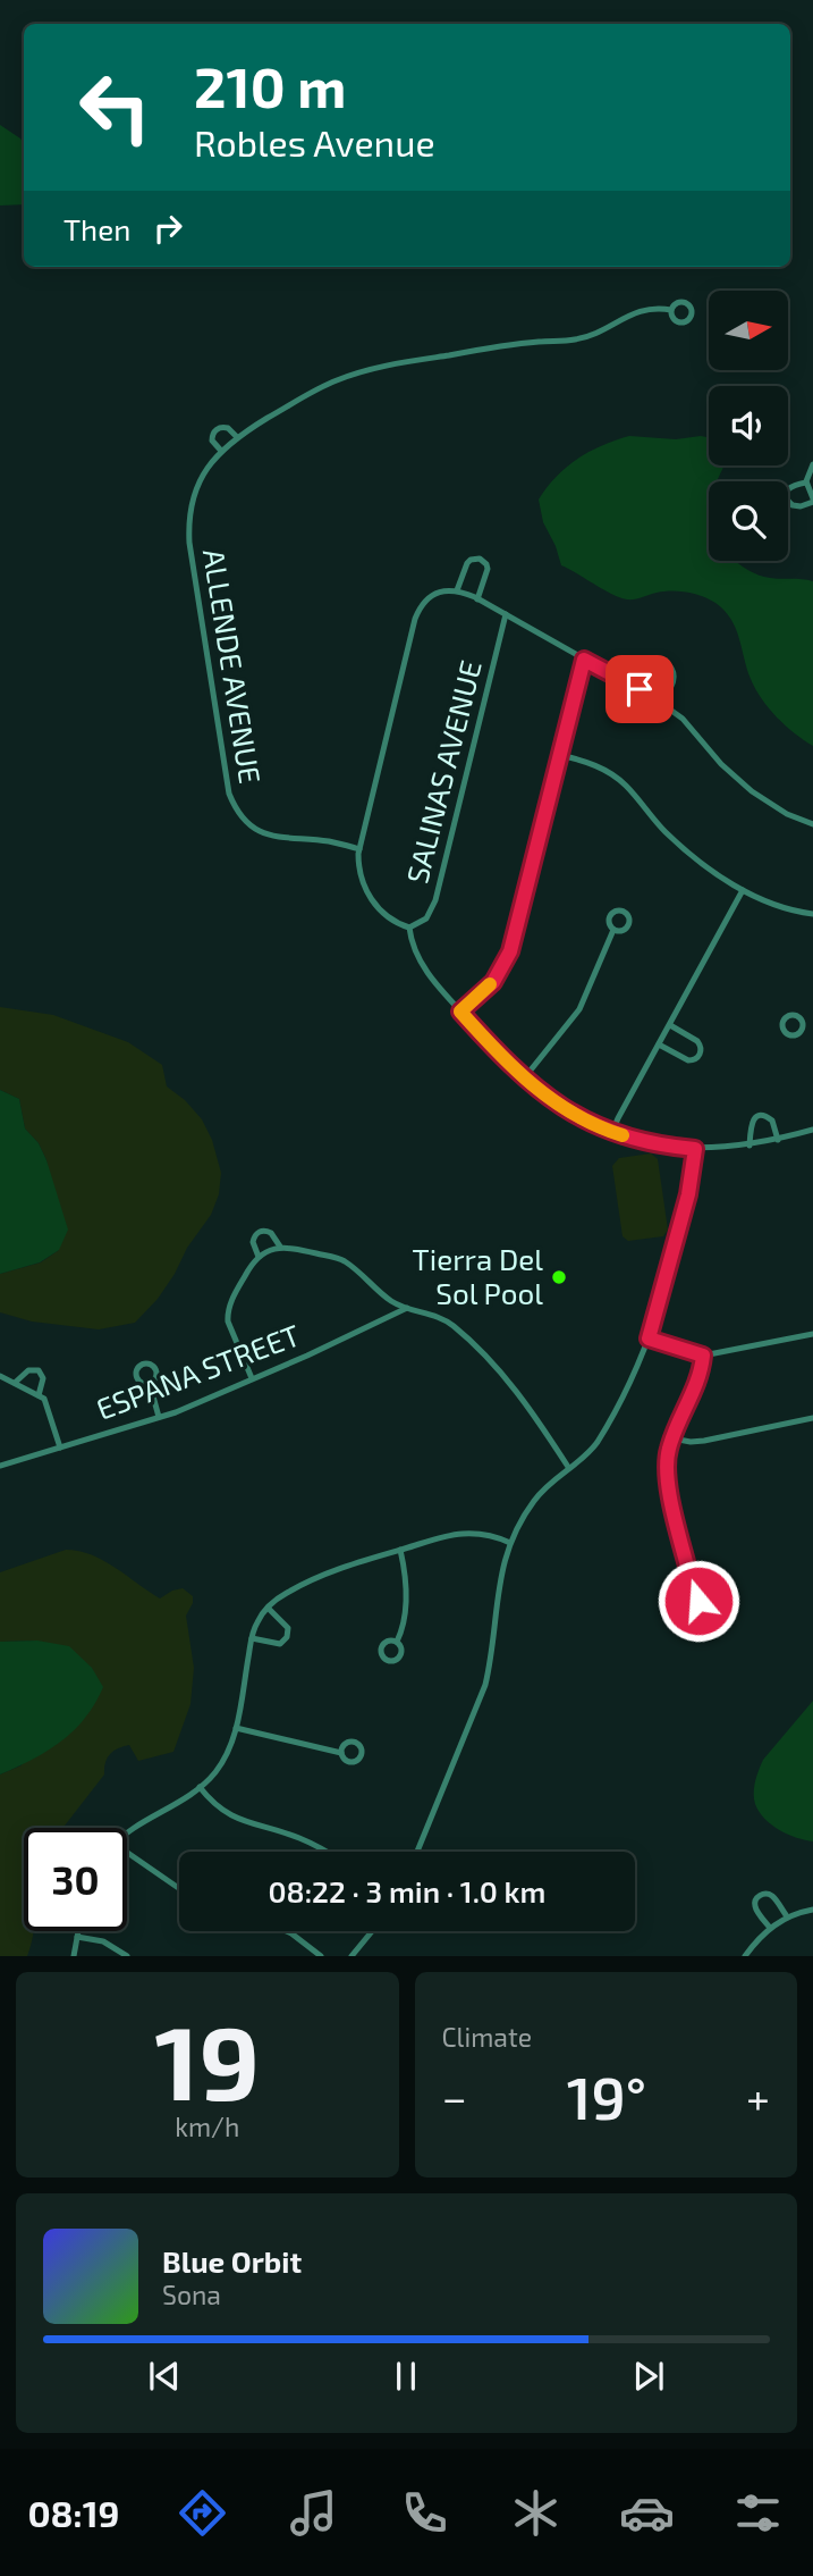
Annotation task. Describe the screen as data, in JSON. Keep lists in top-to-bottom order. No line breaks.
{"streets":{"street":["ALLENDE AVENUE","SALINAS AVENUE","ESPANA STREET"]},"places":["Tierra Del Sol Pool"],"north":"right","page":{"turn":["210 m","Robles Avenue"],"then":"Then","limit":"30","trip":"08:22 · 3 min · 1.0 km","tile":[["19","km/h"],"Climate"],"heat":["−","19°","+"],"song":["Blue Orbit","Sona"],"tabs":"08:19"}}
